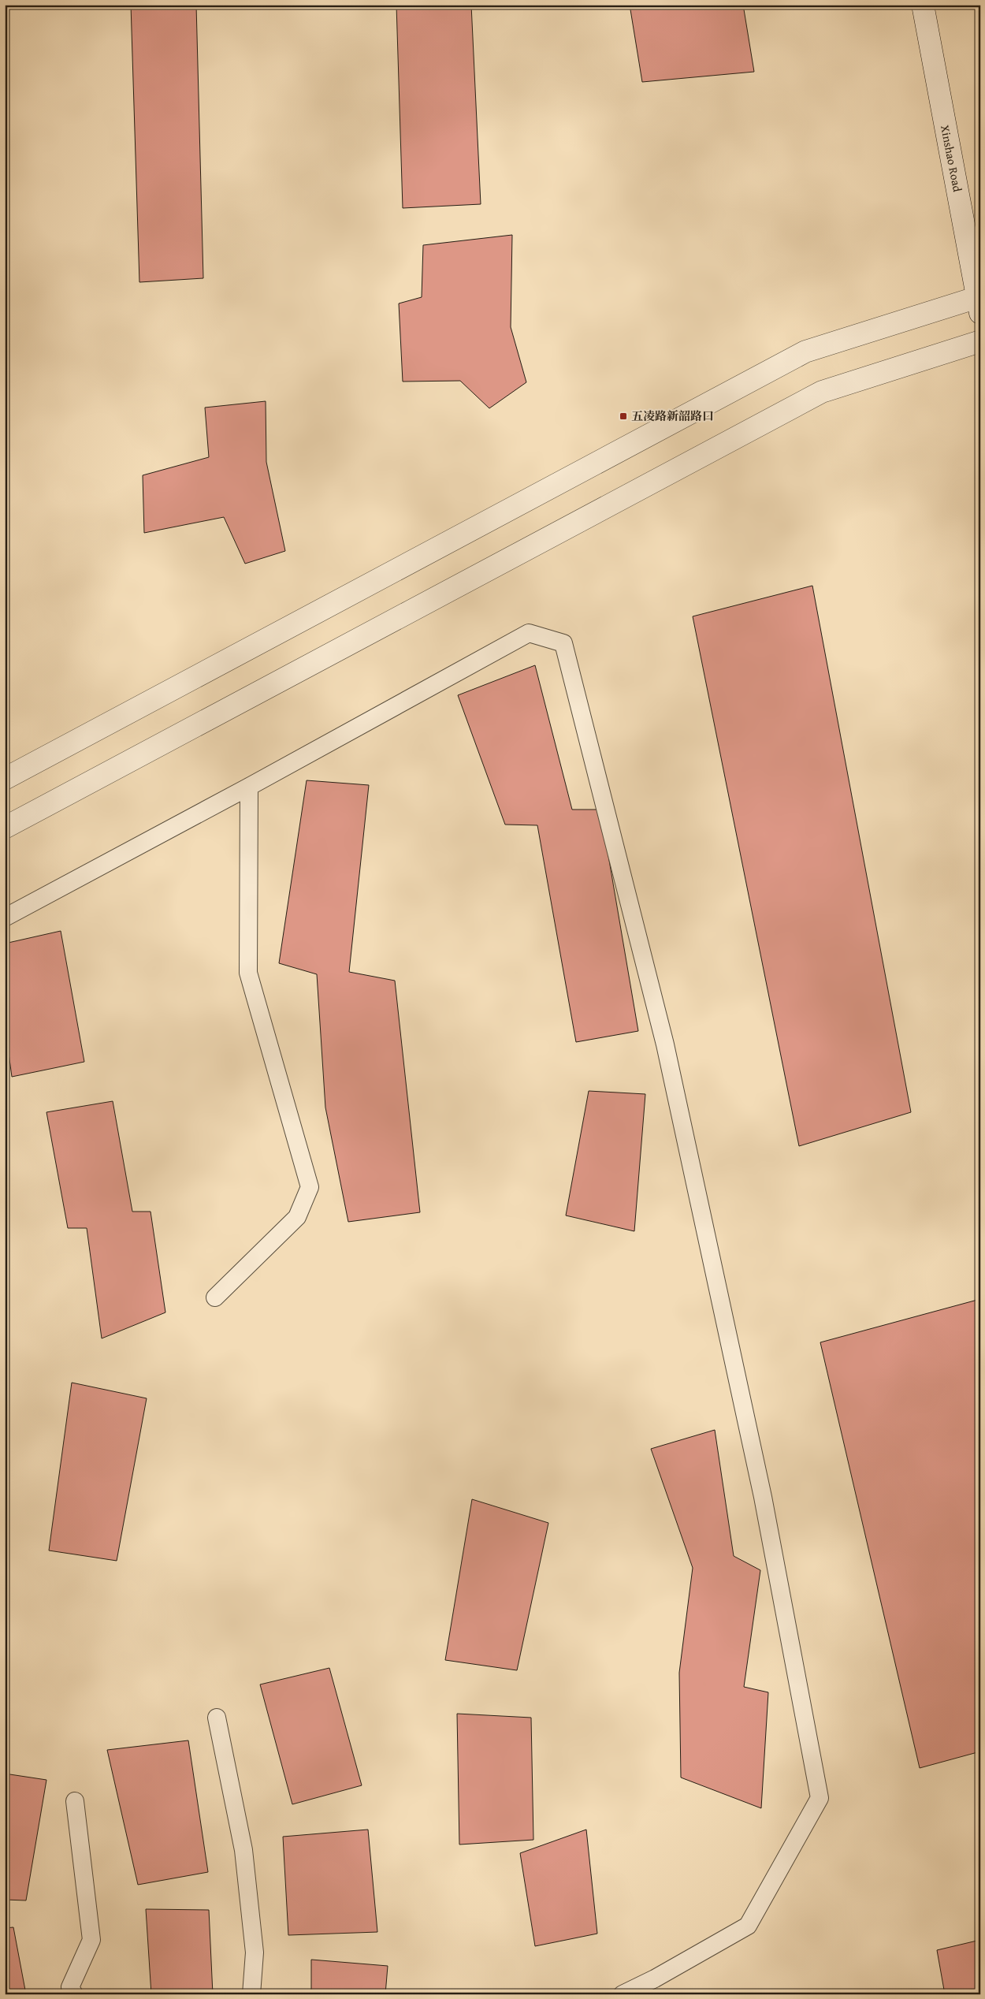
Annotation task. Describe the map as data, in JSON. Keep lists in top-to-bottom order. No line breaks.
{"streets":{"street":["Xinshao Road"]},"places":{"transit":["五凌路新韶路口"]}}
